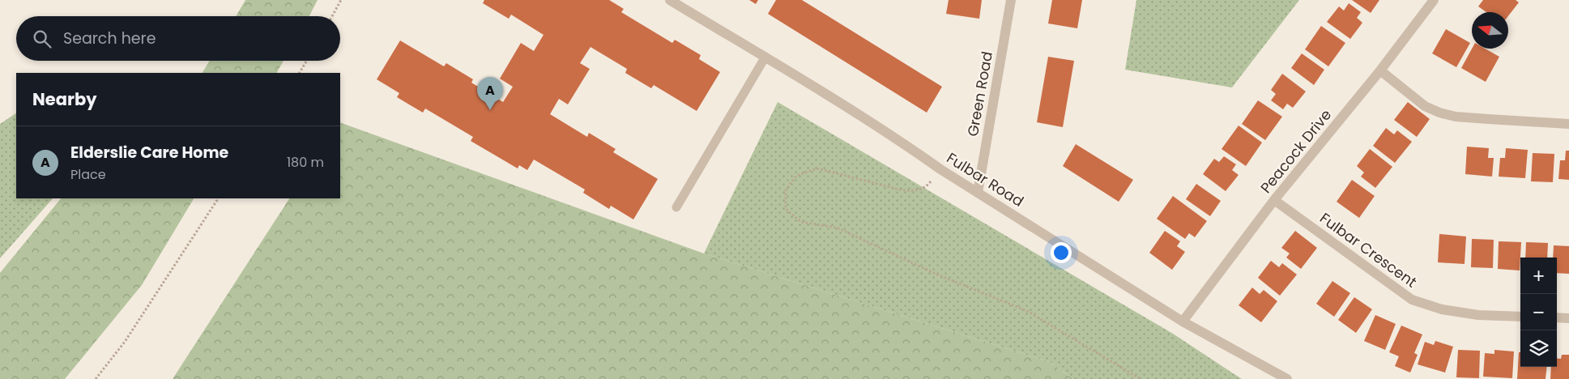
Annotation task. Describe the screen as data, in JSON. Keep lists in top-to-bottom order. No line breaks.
{"streets":{"street":["Green Road","Peacock Drive","Fulbar Road","Fulbar Crescent"]},"crossings":[["Green Road","Fulbar Road"],["Peacock Drive","Fulbar Road"],["Peacock Drive","Fulbar Crescent"]],"north":"left","page":{"search":"Search here","heading":"Nearby","pins":"A","list":[{"mark":"A","name":"Elderslie Care Home","note":"Place","value":"180 m"}],"map_buttons":["+","−"]}}
